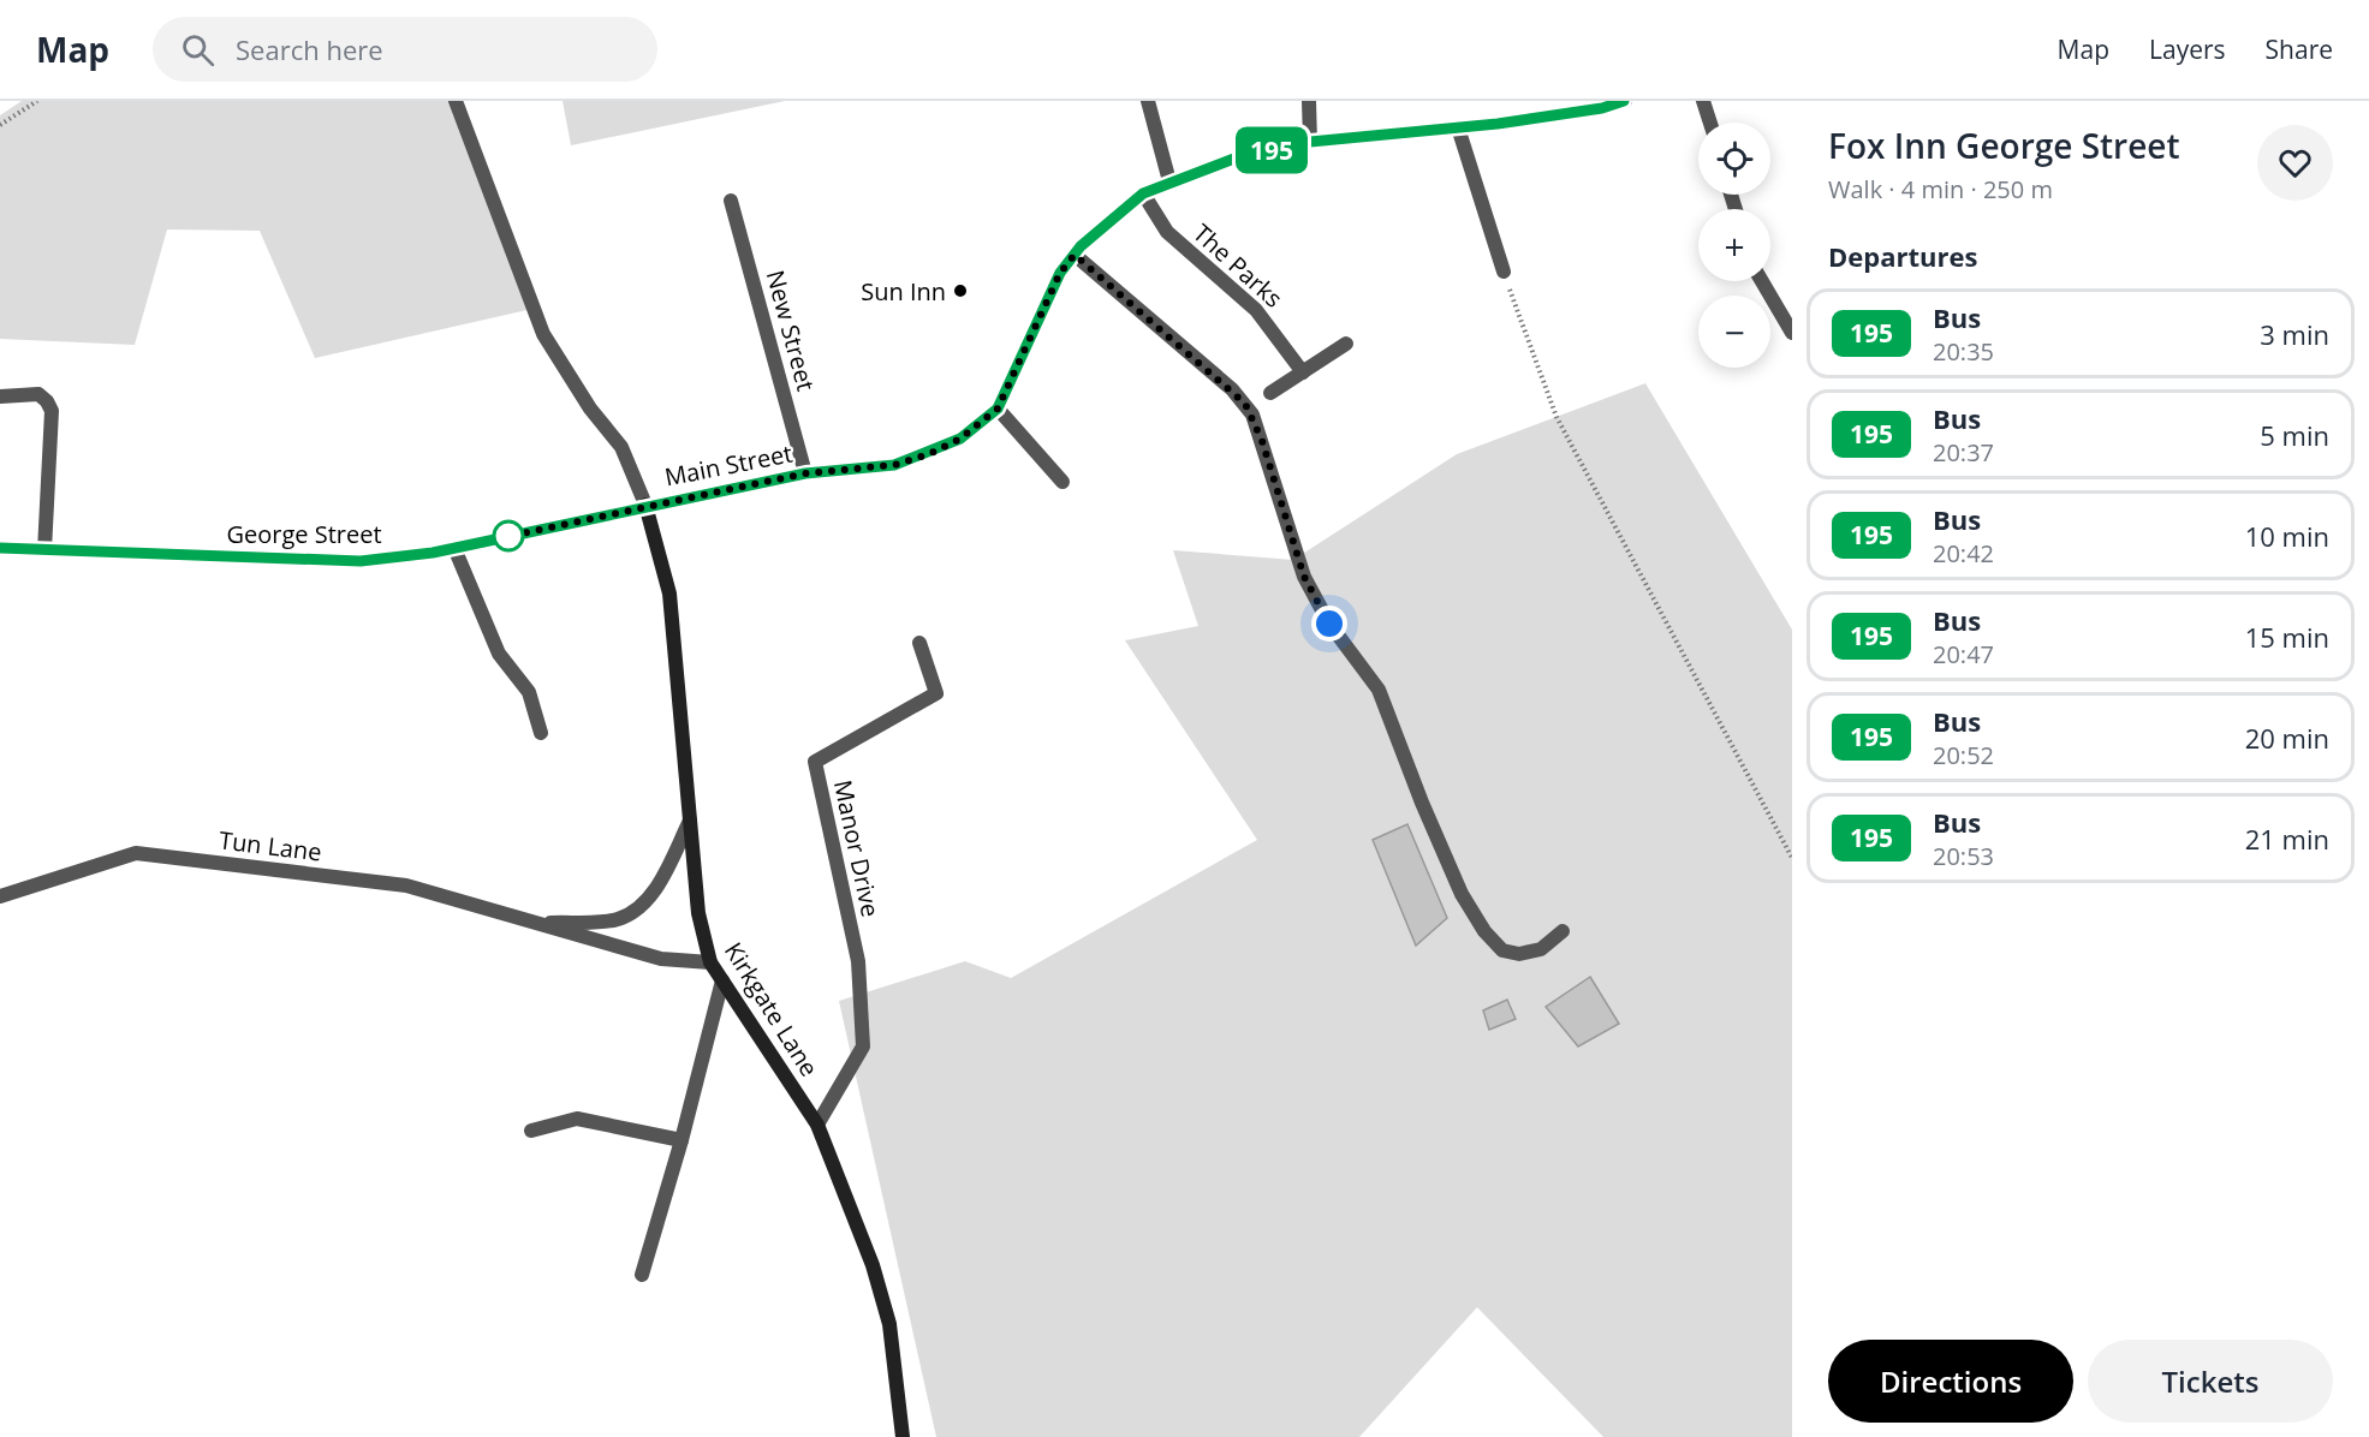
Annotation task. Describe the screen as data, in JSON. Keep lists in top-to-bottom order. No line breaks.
{"streets":{"street":["The Parks","New Street","Main Street","George Street","Tun Lane","Manor Drive","Kirkgate Lane"]},"crossings":[["The Parks","Main Street"],["New Street","Main Street"],["Main Street","George Street"],["Main Street","Kirkgate Lane"],["George Street","Kirkgate Lane"],["Tun Lane","Kirkgate Lane"],["Manor Drive","Kirkgate Lane"]],"places":["Sun Inn"],"lines":["bus line 195"],"page":{"header":"Map","search":"Search here","nav":["Map","Layers","Share"],"on_map":"195","heading":[["Fox Inn George Street","Walk · 4 min · 250 m"],"Departures"],"map_buttons":["+","−"],"list":[{"mark":"195","name":"Bus","note":"20:35","value":"3 min"},{"mark":"195","name":"Bus","note":"20:37","value":"5 min"},{"mark":"195","name":"Bus","note":"20:42","value":"10 min"},{"mark":"195","name":"Bus","note":"20:47","value":"15 min"},{"mark":"195","name":"Bus","note":"20:52","value":"20 min"},{"mark":"195","name":"Bus","note":"20:53","value":"21 min"}],"buttons":["Directions","Tickets"]}}
